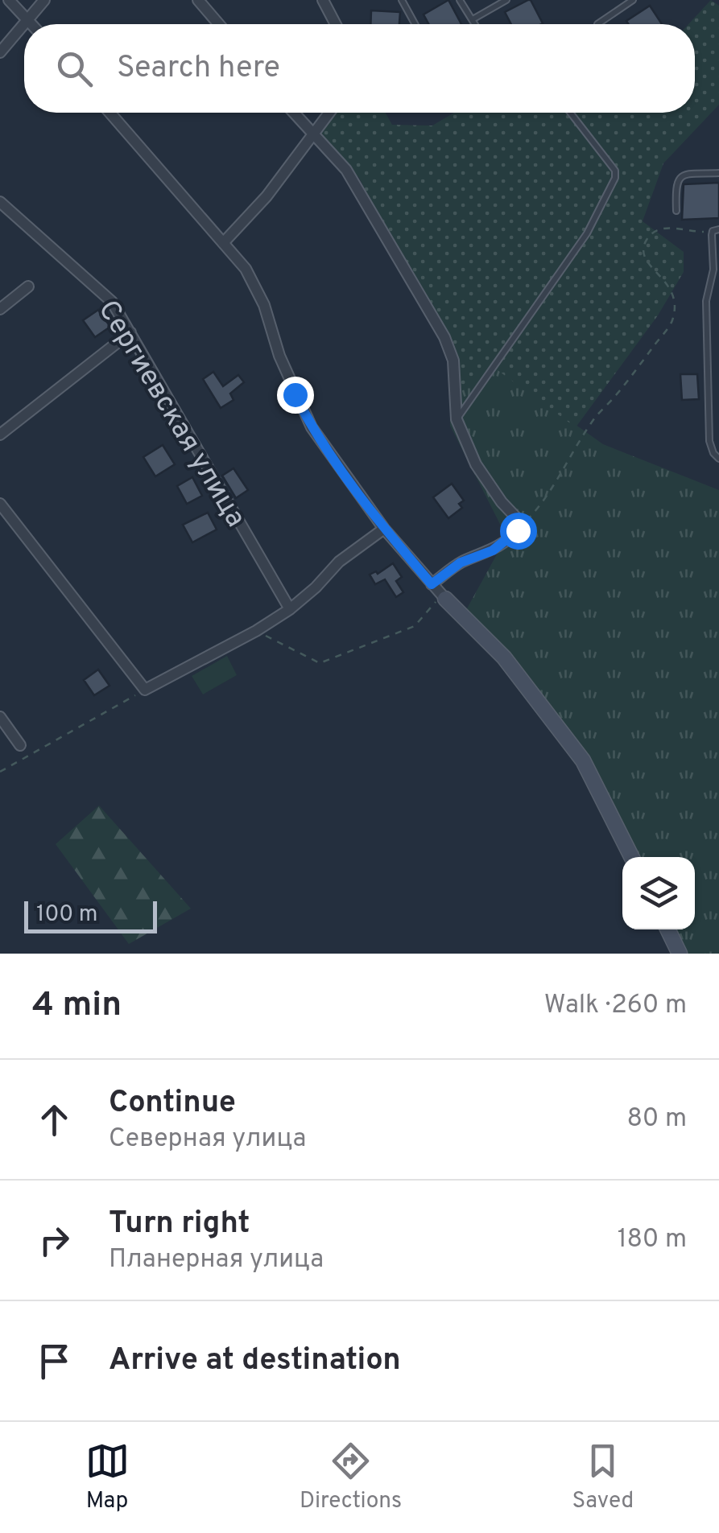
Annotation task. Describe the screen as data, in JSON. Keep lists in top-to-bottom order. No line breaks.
{"streets":{"street":["Сергиевская улица"]},"scale_bar":"100 m","page":{"search":"Search here","scale":"100 m","heading":["4 min","Walk · 260 m"],"list":[["Continue","Северная улица","80 m"],["Turn right","Планерная улица","180 m"],"Arrive at destination"],"nav":["Map","Directions","Saved"]}}
